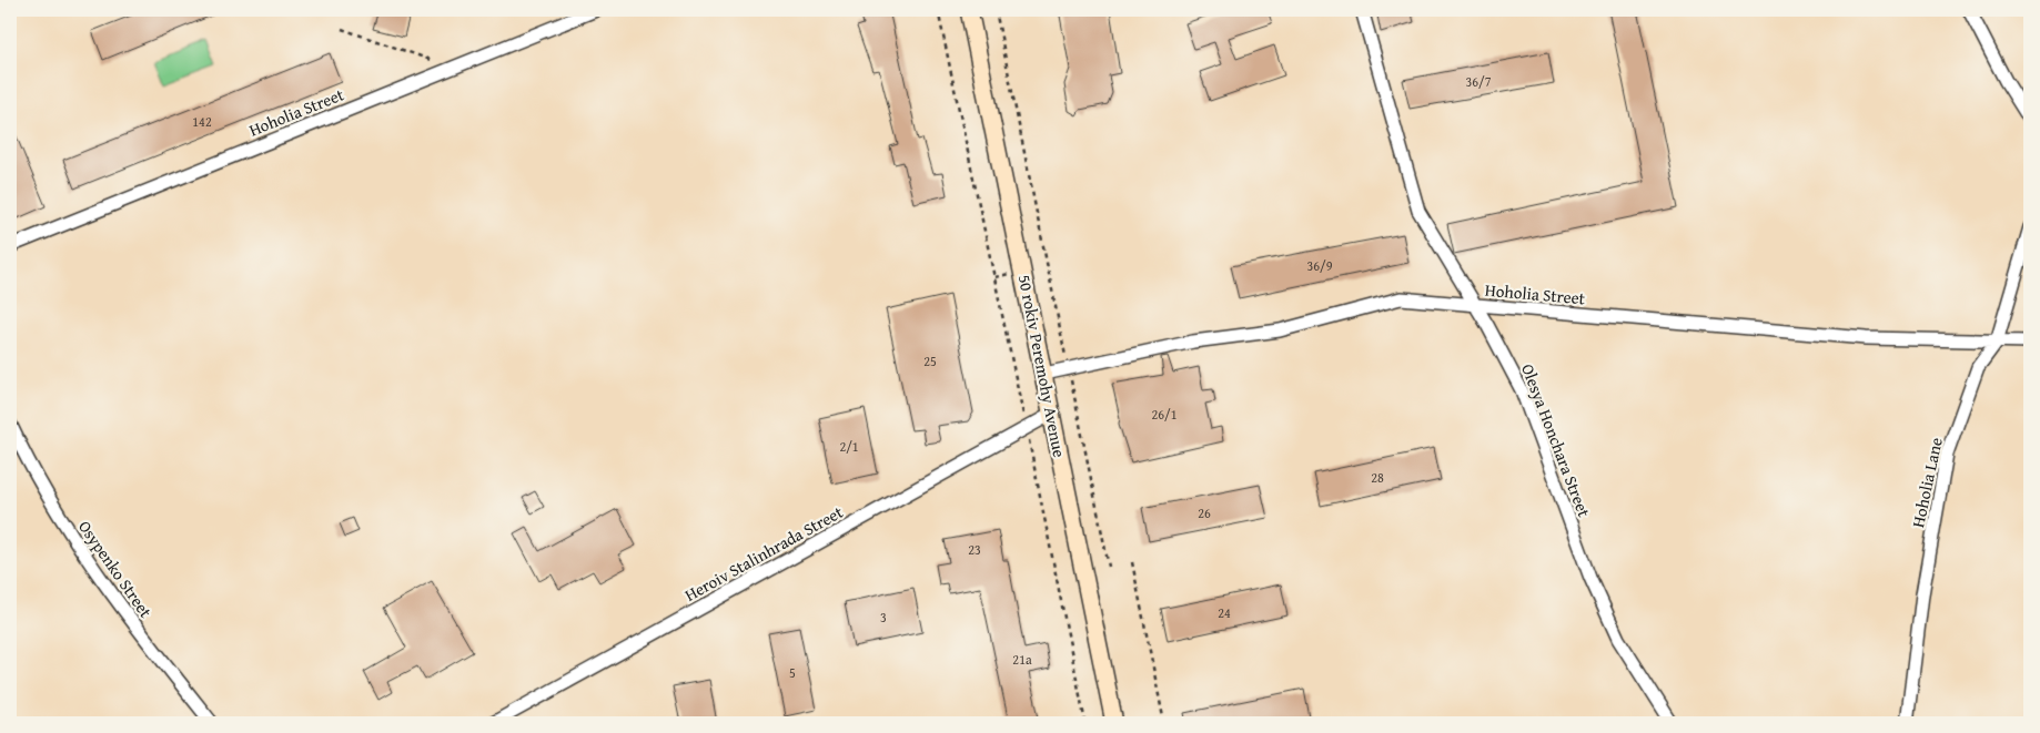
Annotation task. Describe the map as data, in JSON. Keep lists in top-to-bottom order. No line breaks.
{"streets":{"main road":["50 rokiv Peremohy Avenue"],"street":["Hoholia Street","Olesya Honchara Street","Hoholia Lane","Heroiv Stalinhrada Street","Osypenko Street"]},"crossings":[["Hoholia Street","50 rokiv Peremohy Avenue"],["Hoholia Street","Olesya Honchara Street"],["Hoholia Street","Hoholia Lane"],["50 rokiv Peremohy Avenue","Heroiv Stalinhrada Street"]],"house_numbers":["36/7","142","36/9","25","26/1","2/1","28","26","23","24","3","21а","5"]}
